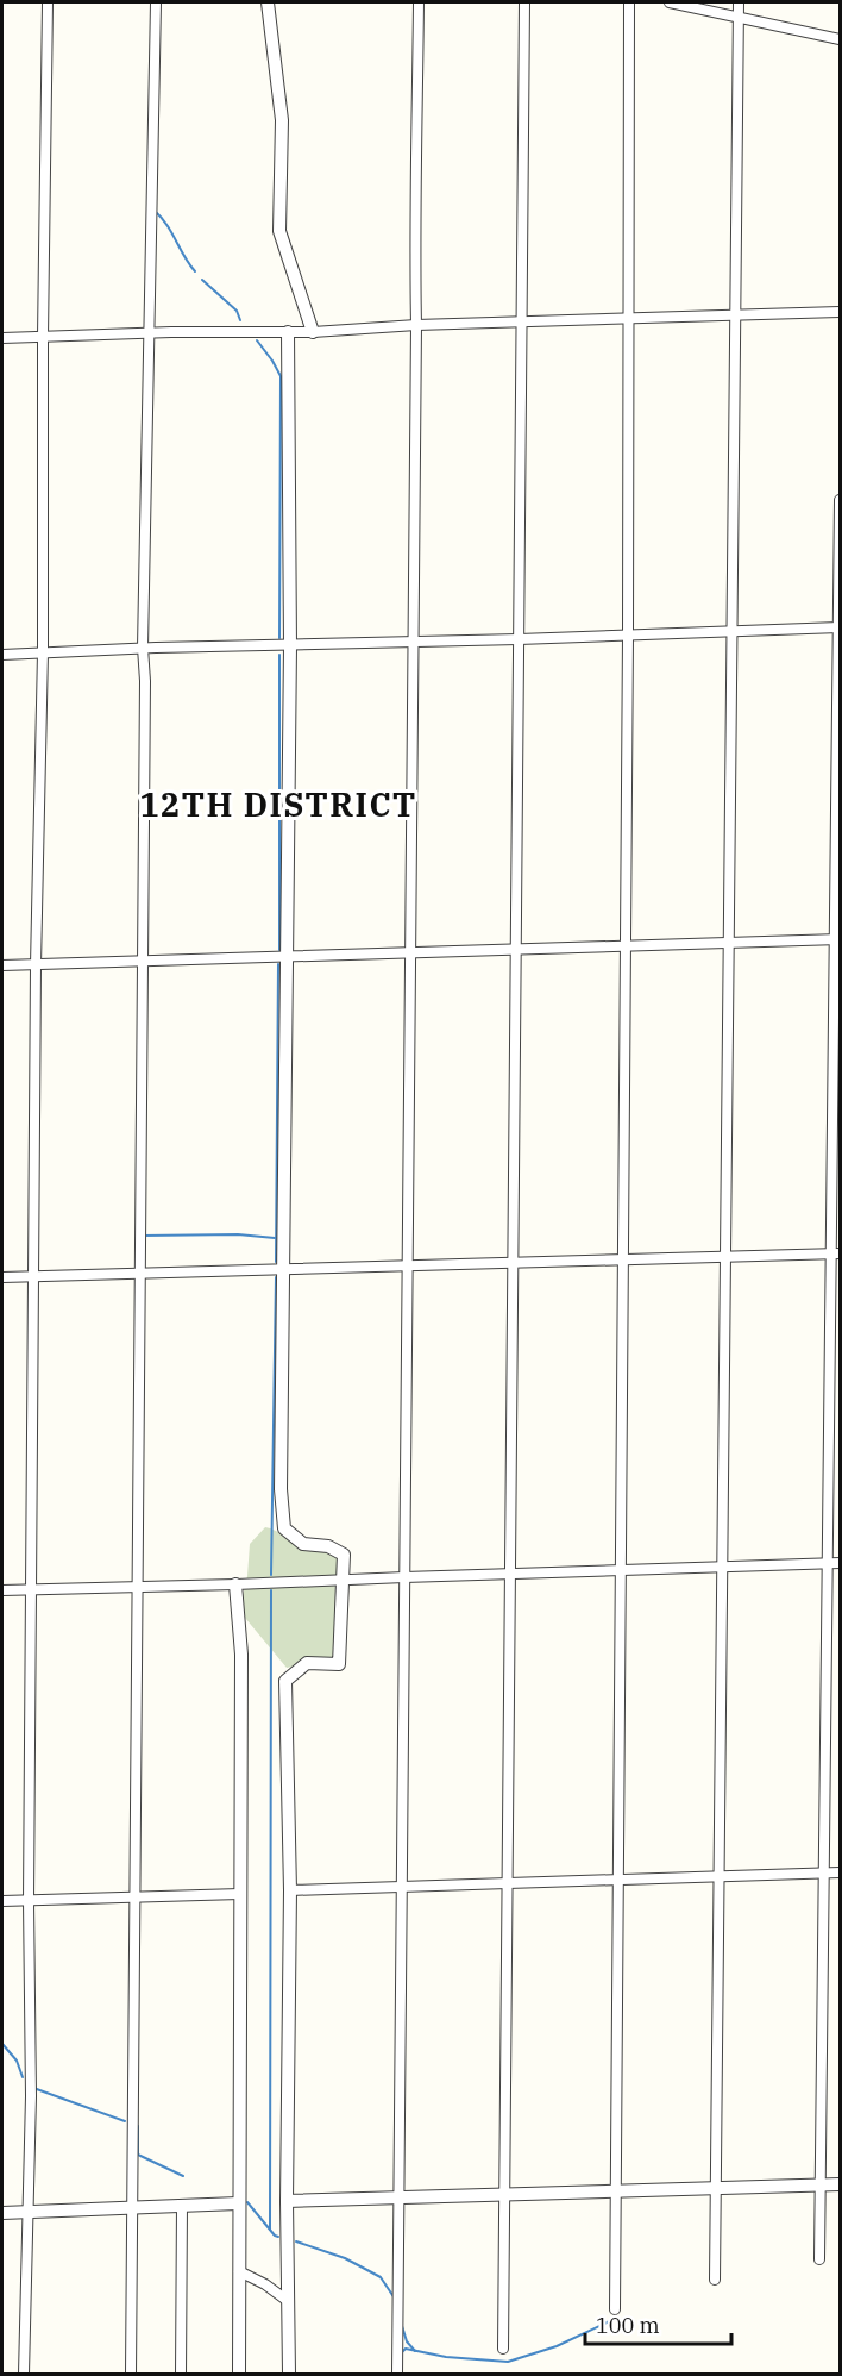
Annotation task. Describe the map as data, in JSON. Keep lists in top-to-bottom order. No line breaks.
{"districts":["12TH DISTRICT"],"scale_bar":"100 m"}
